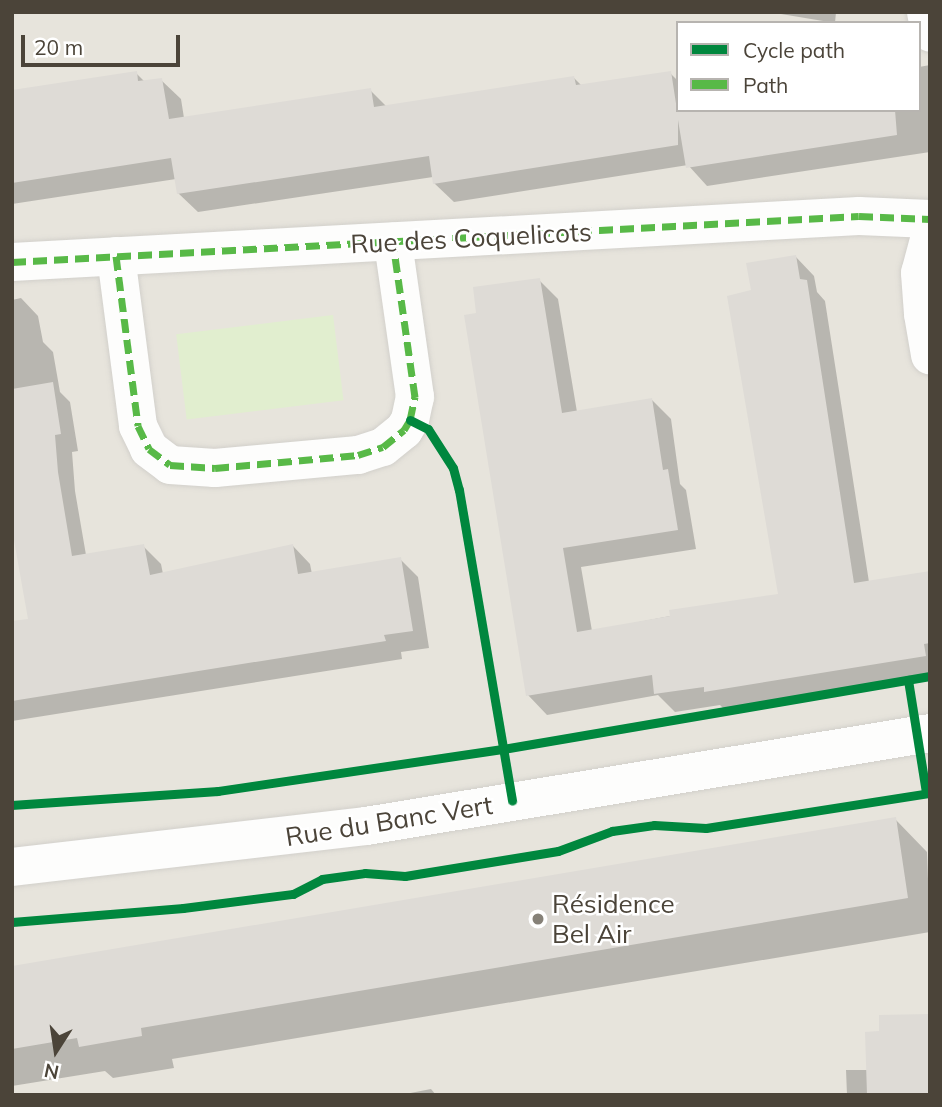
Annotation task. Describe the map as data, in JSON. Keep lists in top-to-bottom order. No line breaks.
{"streets":{"street":["Rue des Coquelicots","Rue du Banc Vert"]},"places":["Résidence Bel Air"],"legend":["Cycle path","Path"],"scale_bar":"20 m","north":"bottom"}
